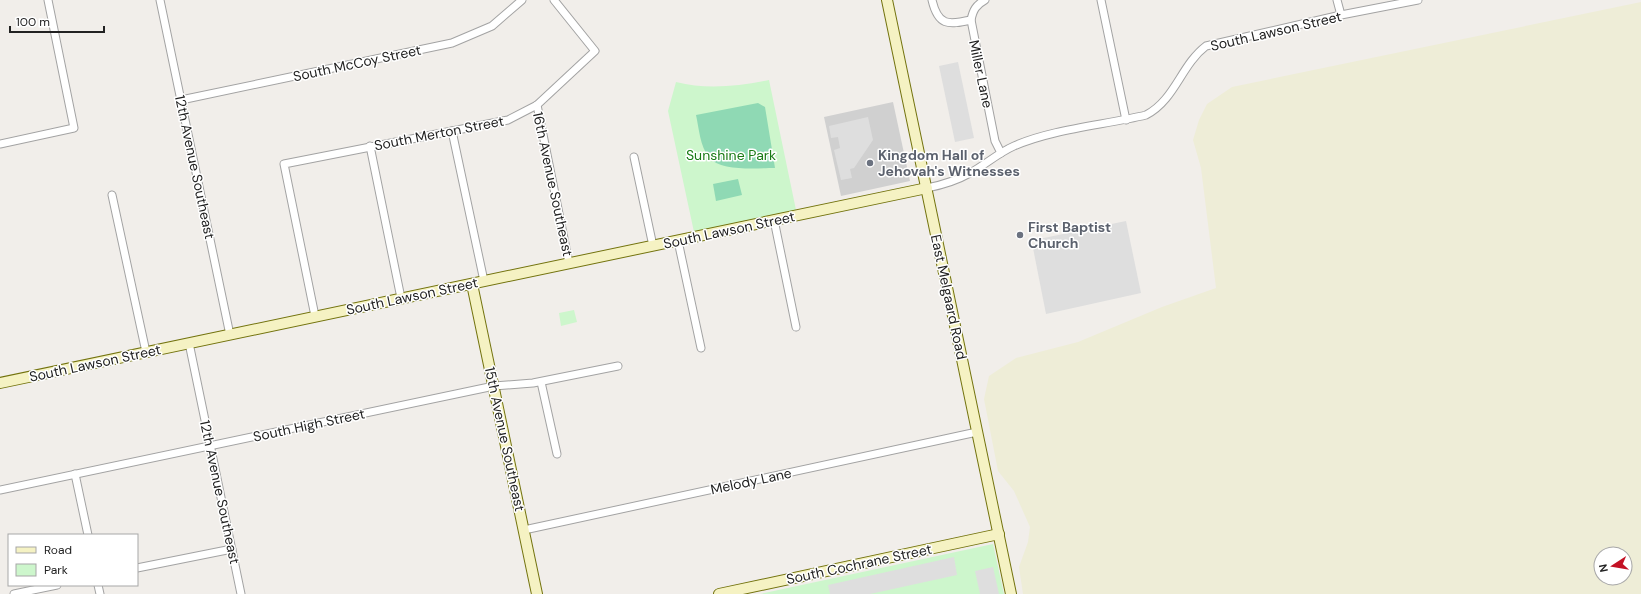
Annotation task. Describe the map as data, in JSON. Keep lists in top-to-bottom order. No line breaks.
{"streets":{"street":["South Lawson Street","South McCoy Street","Miller Lane","South Merton Street","12th Avenue Southeast","16th Avenue Southeast","East Melgaard Road","South High Street","15th Avenue Southeast","Melody Lane","South Cochrane Street"]},"crossings":[["South Lawson Street","Miller Lane"],["South Lawson Street","South Merton Street"],["South Lawson Street","12th Avenue Southeast"],["South Lawson Street","16th Avenue Southeast"],["South Lawson Street","East Melgaard Road"],["South Lawson Street","15th Avenue Southeast"],["South McCoy Street","12th Avenue Southeast"],["South Merton Street","16th Avenue Southeast"],["12th Avenue Southeast","South High Street"],["East Melgaard Road","Melody Lane"],["East Melgaard Road","South Cochrane Street"],["South High Street","15th Avenue Southeast"],["15th Avenue Southeast","Melody Lane"]],"parks":["Sunshine Park"],"places":["Kingdom Hall of Jehovah's Witnesses","First Baptist Church"],"legend":["Road","Park"],"scale_bar":"100 m","north":"left"}
